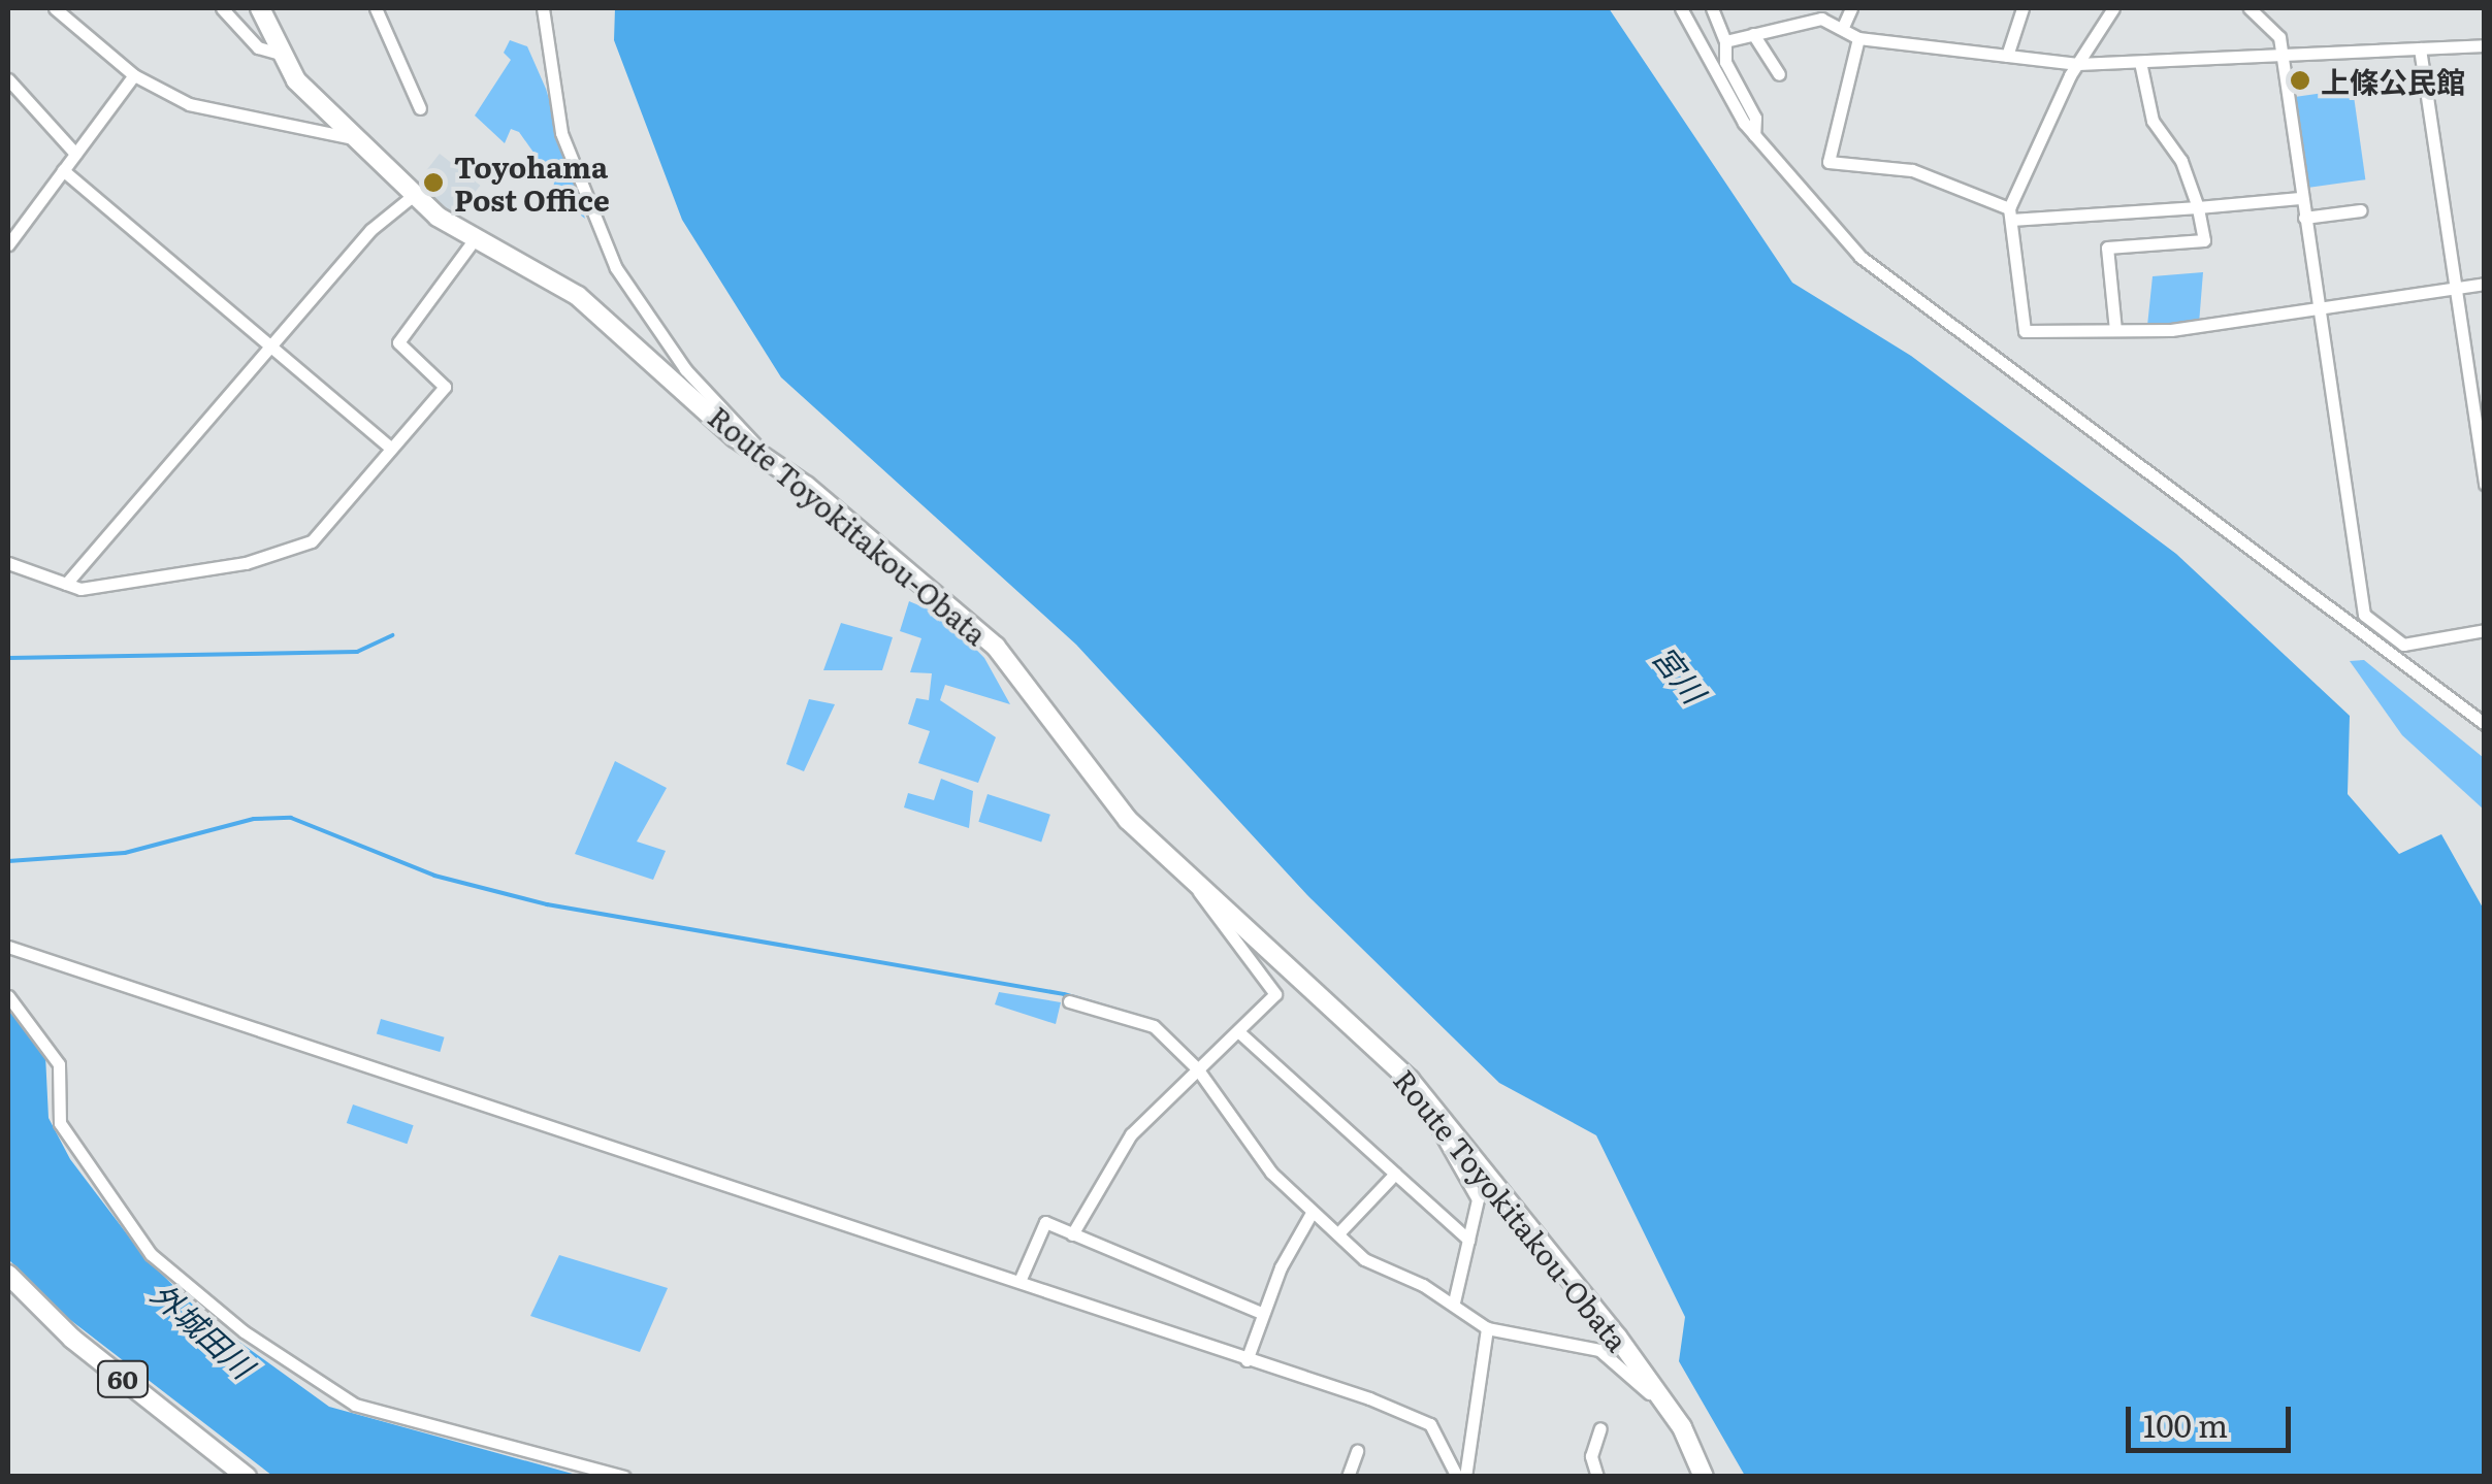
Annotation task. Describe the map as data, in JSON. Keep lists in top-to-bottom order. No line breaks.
{"streets":{"main road":["Route Toyokitakou-Obata","60"]},"water":["宮川","外城田川"],"places":["上條公民館","Toyohama Post Office"],"scale_bar":"100 m"}
